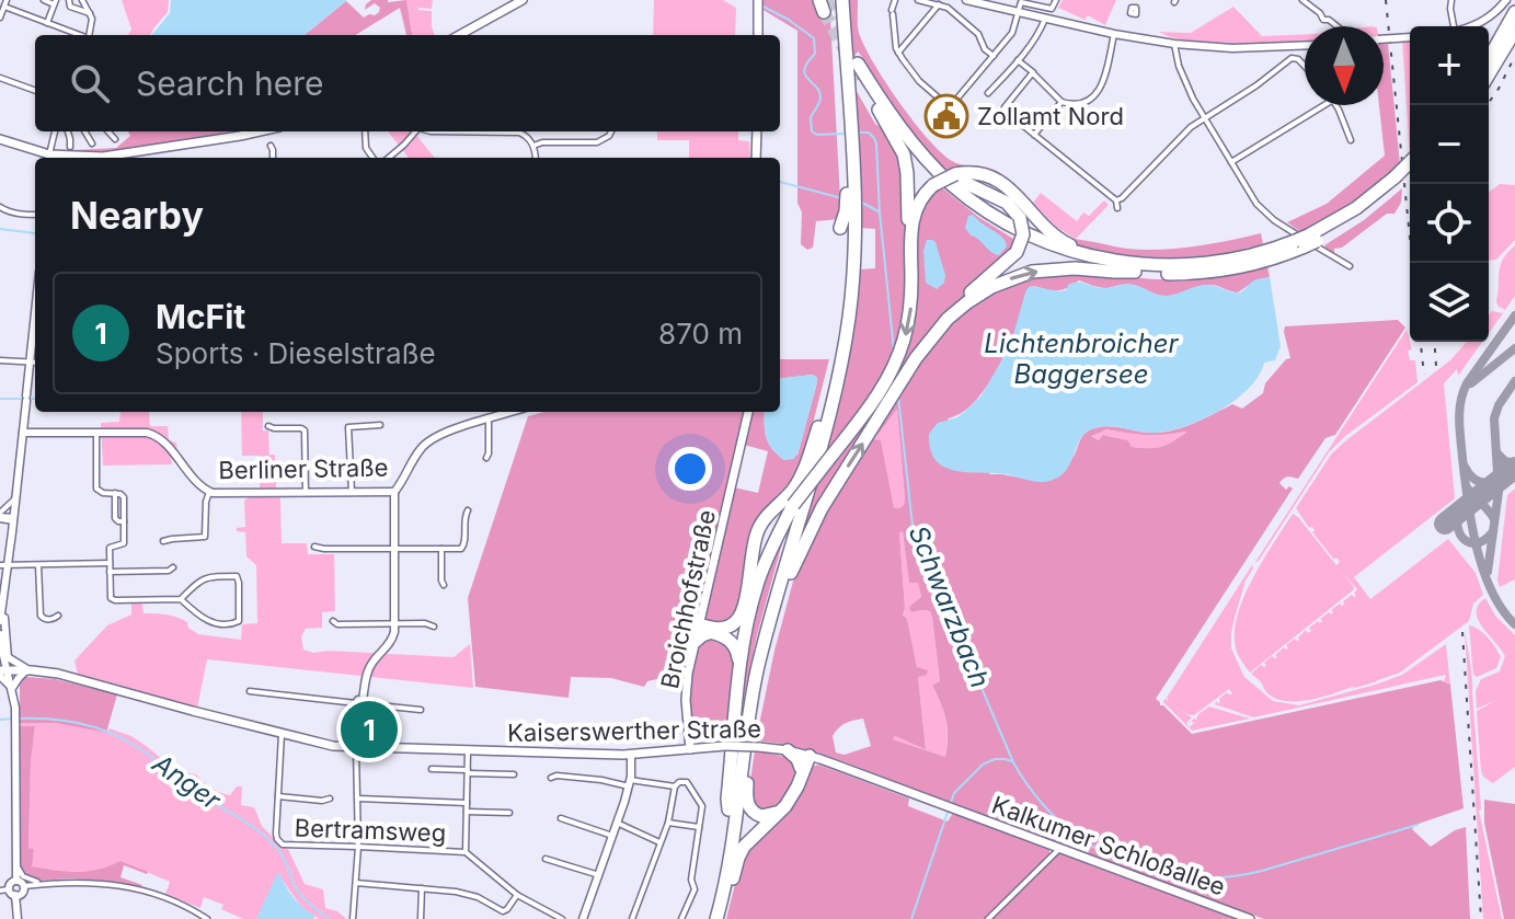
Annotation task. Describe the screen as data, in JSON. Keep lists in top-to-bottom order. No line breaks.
{"streets":{"main road":["Broichhofstraße","Kaiserswerther Straße","Kalkumer Schloßallee"],"street":["Berliner Straße","Bertramsweg"]},"crossings":[["Broichhofstraße","Kaiserswerther Straße"],["Kaiserswerther Straße","Bertramsweg"]],"water":["Lichtenbroicher Baggersee","Schwarzbach","Anger"],"places":{"public building":["Zollamt Nord"]},"north":"bottom","page":{"map_buttons":["+","−"],"search":"Search here","heading":"Nearby","list":[{"mark":"1","name":"McFit","note":"Sports · Dieselstraße","value":"870 m"}],"pins":"1"}}
